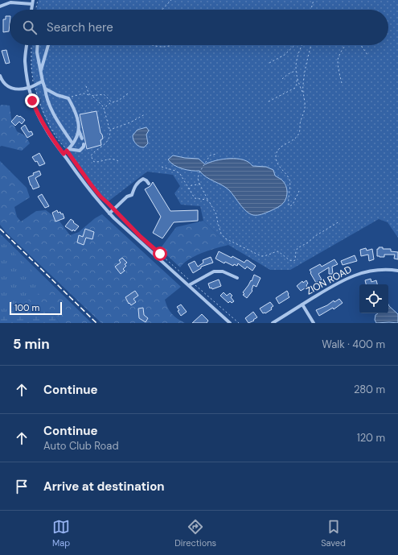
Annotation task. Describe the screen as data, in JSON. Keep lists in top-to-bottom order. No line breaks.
{"streets":{"street":["ZION ROAD"]},"scale_bar":"100 m","page":{"search":"Search here","scale":"100 m","heading":["5 min","Walk · 400 m"],"list":[["Continue","280 m"],["Continue","Auto Club Road","120 m"],"Arrive at destination"],"nav":["Map","Directions","Saved"]}}
